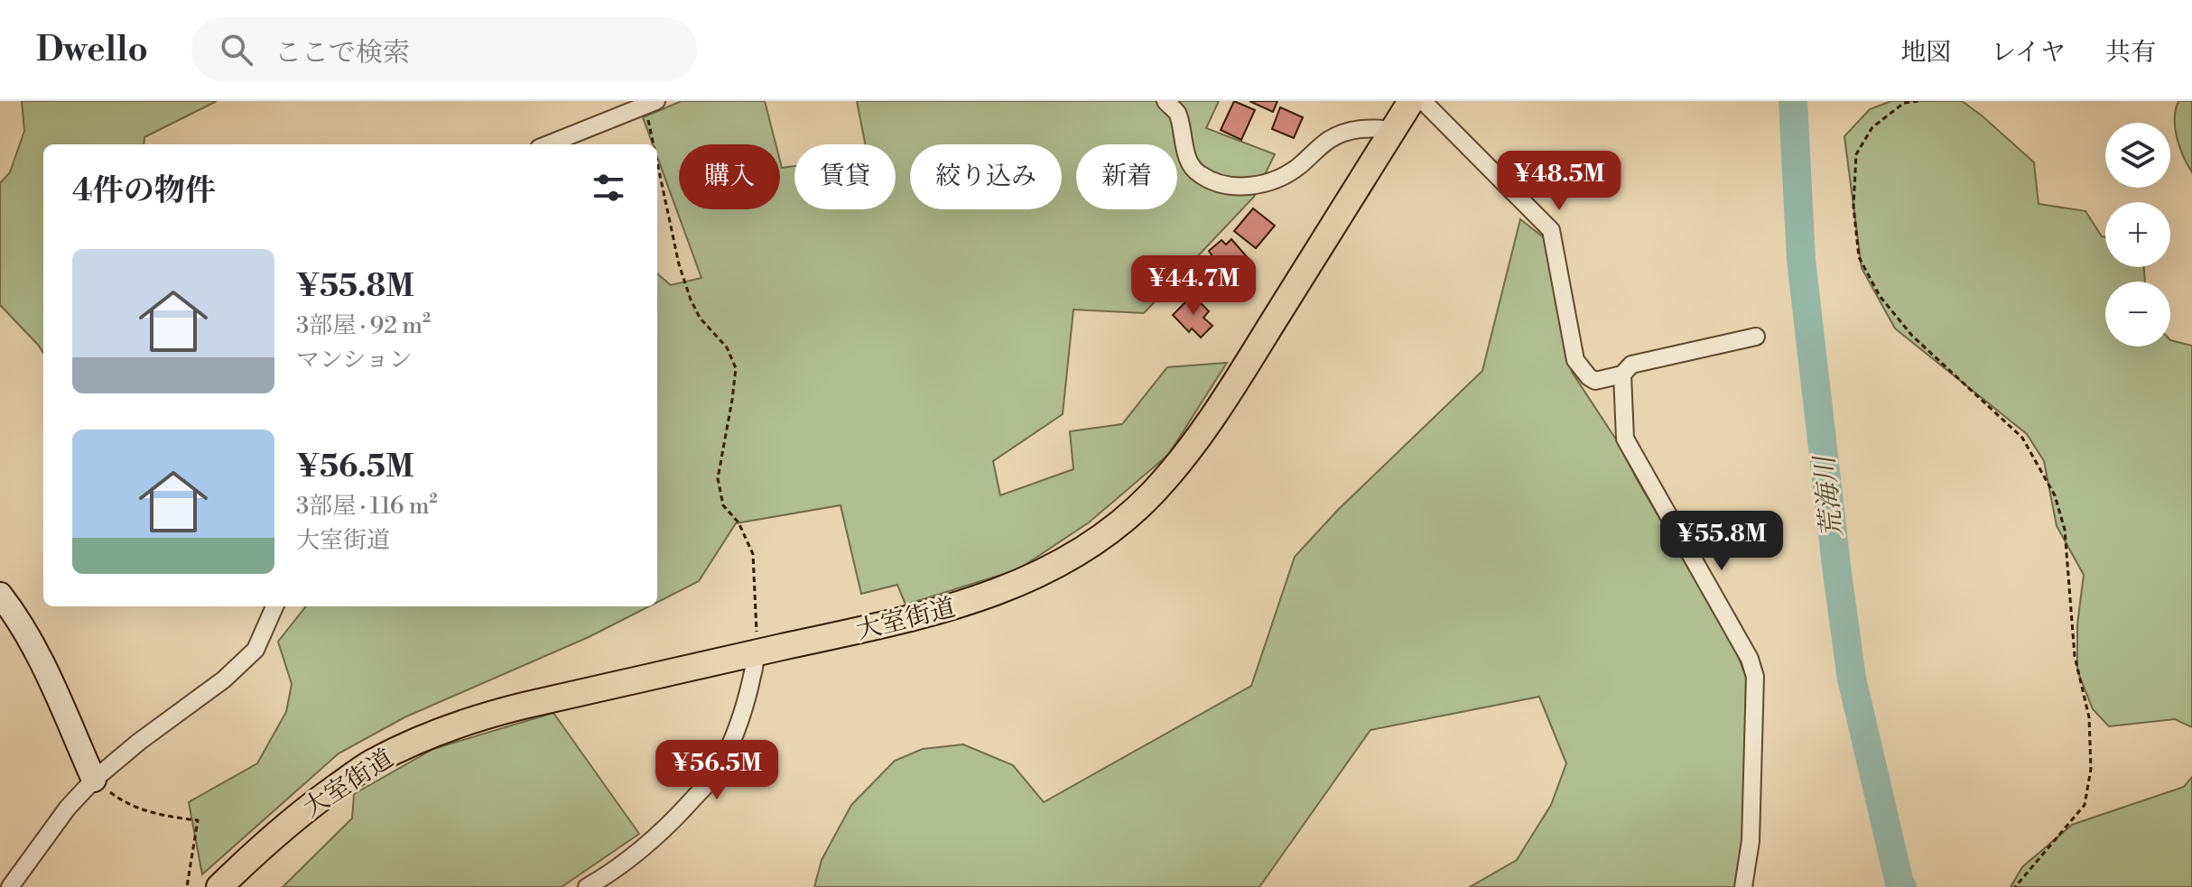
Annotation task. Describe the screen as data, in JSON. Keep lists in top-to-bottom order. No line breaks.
{"streets":{"main road":["大室街道"]},"water":["荒海川"],"page":{"header":"Dwello","search":"ここで検索","nav":["地図","レイヤ","共有"],"map_buttons":["+","−"],"chip":["購入","賃貸","絞り込み","新着"],"heading":"4件の物件","price":["¥48.5M","¥44.7M","¥55.8M","¥56.5M"],"list":[{"name":"¥55.8M","note":"3部屋 · 92 m² · マンション"},{"name":"¥56.5M","note":"3部屋 · 116 m² · 大室街道"}]}}
